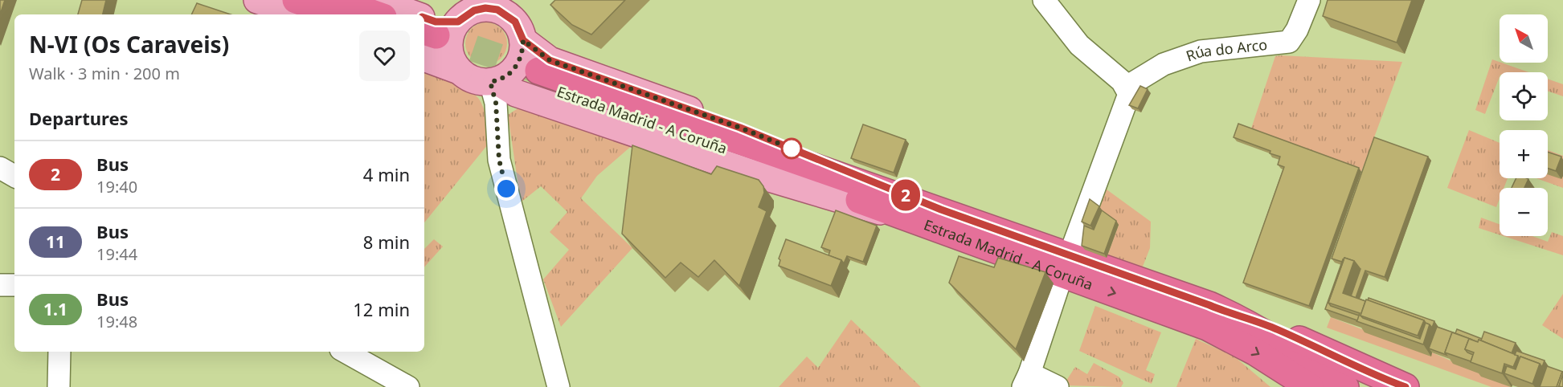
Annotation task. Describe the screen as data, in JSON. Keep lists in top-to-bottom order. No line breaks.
{"streets":{"highway":["Estrada Madrid - A Coruña"],"street":["Rúa do Arco"]},"lines":["bus line 2"],"north":"top left","page":{"on_map":"2","map_buttons":["+","−"],"heading":[["N-VI (Os Caraveis)","Walk · 3 min · 200 m"],"Departures"],"list":[{"mark":"2","name":"Bus","note":"19:40","value":"4 min"},{"mark":"11","name":"Bus","note":"19:44","value":"8 min"},{"mark":"1.1","name":"Bus","note":"19:48","value":"12 min"}]}}
